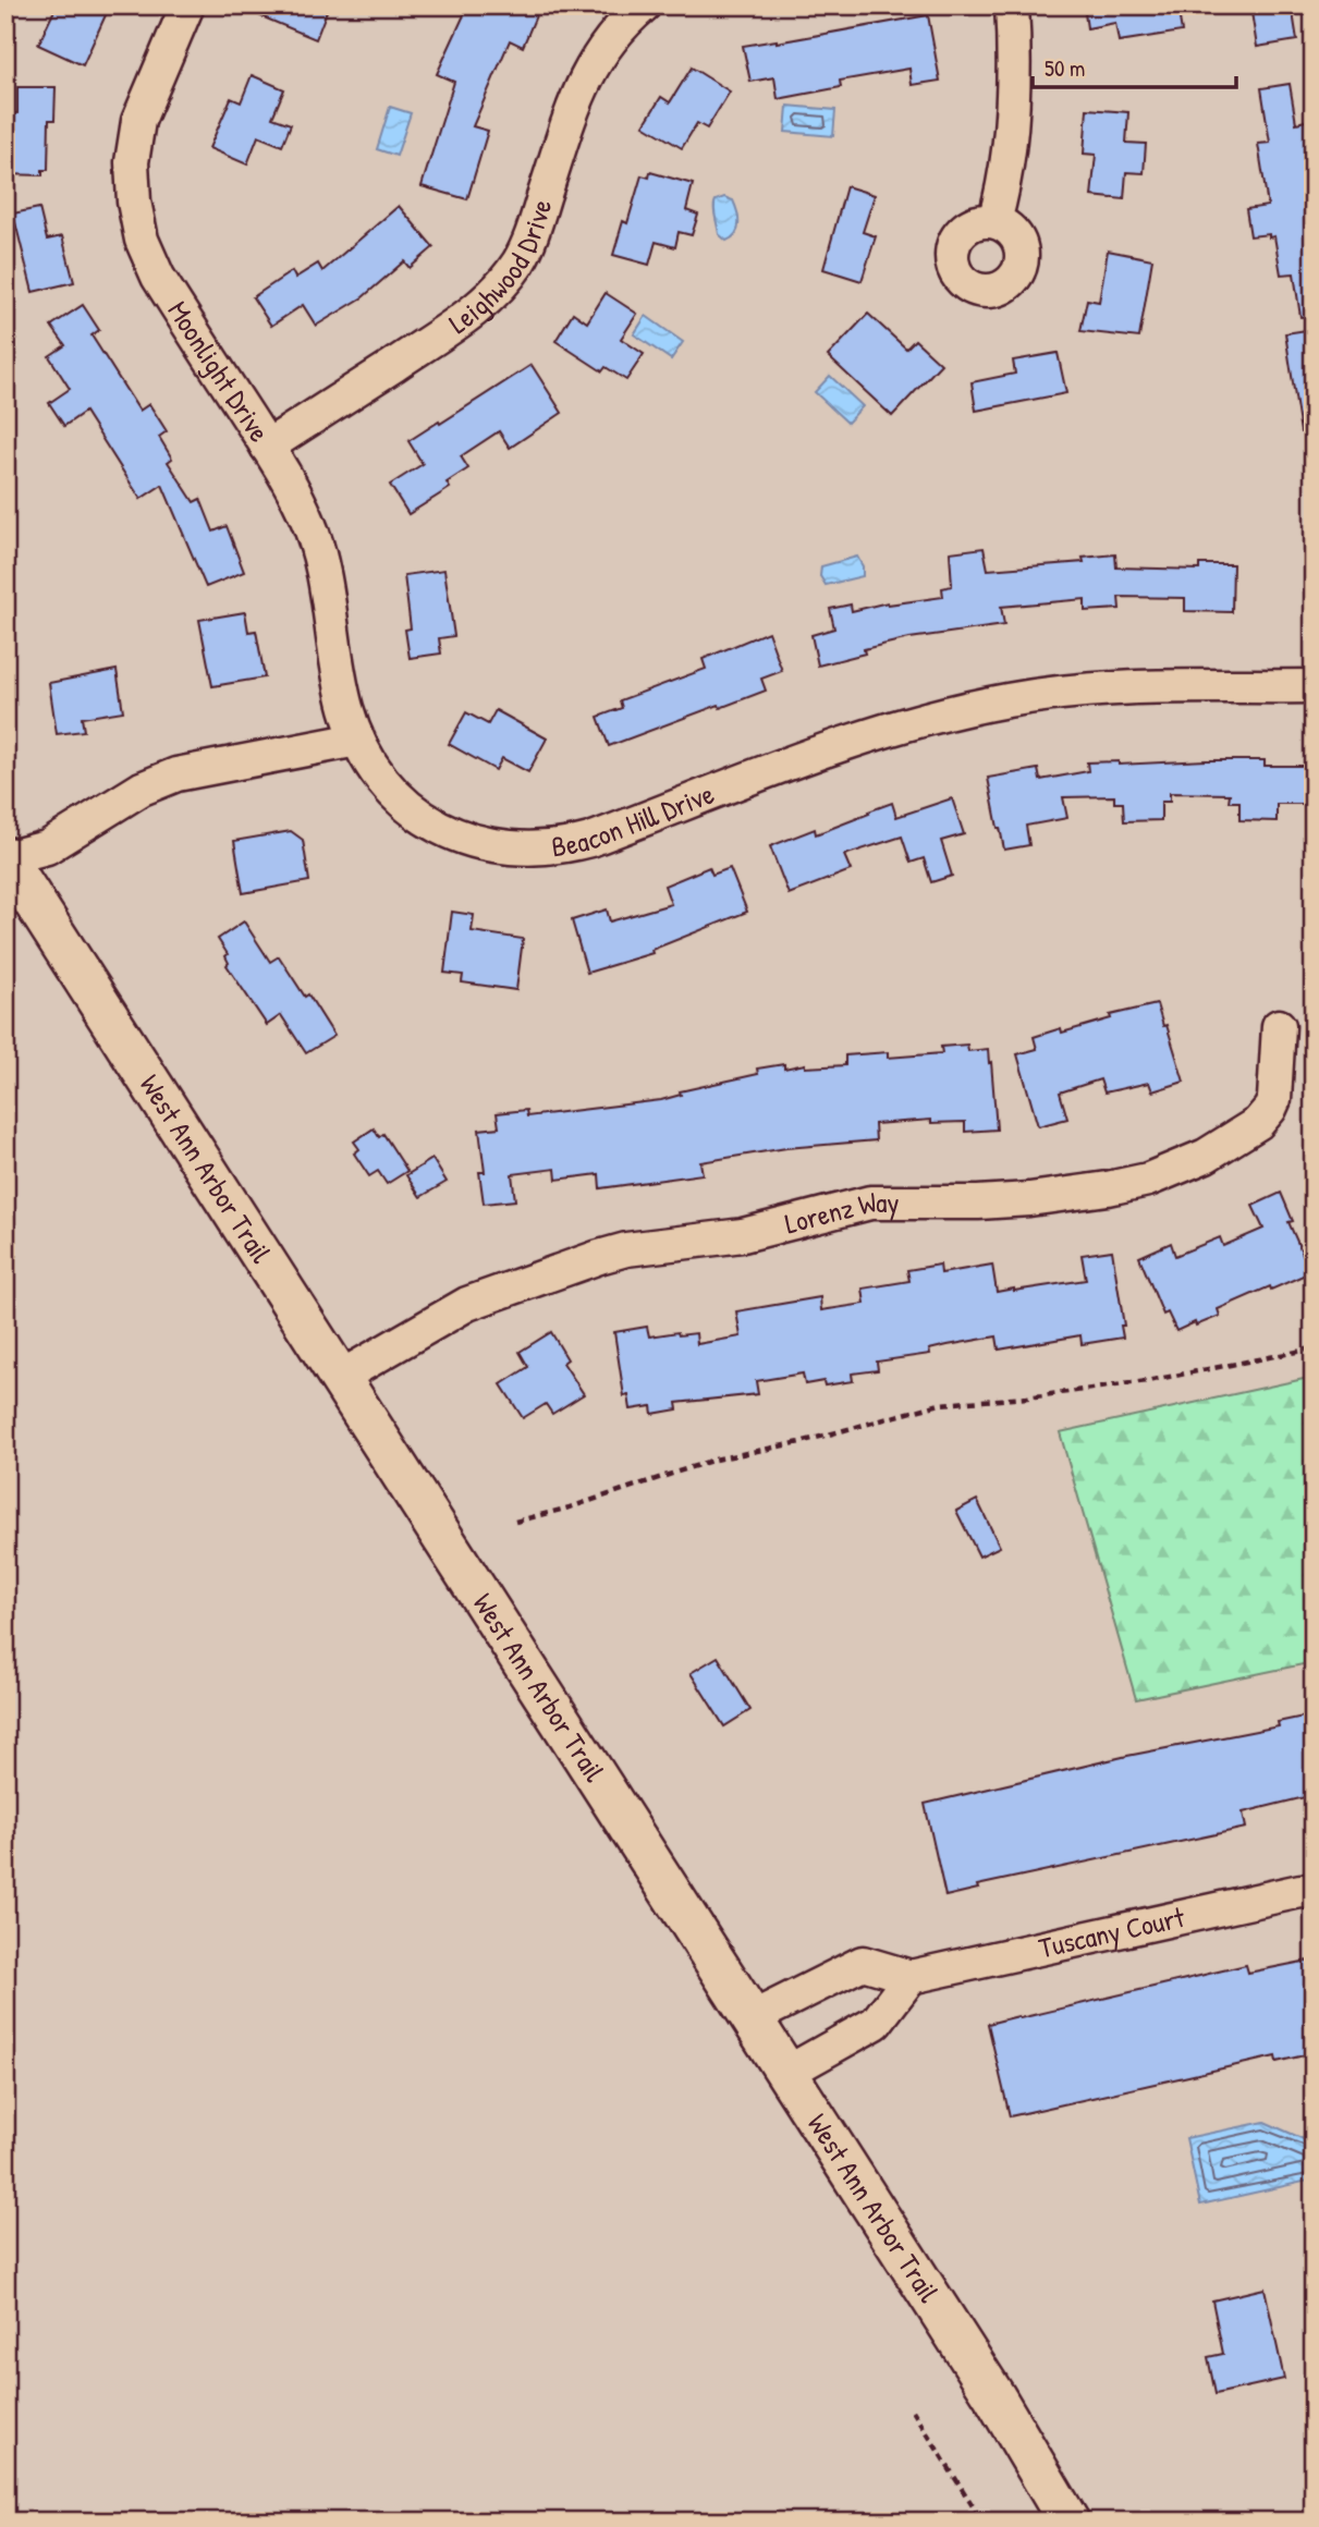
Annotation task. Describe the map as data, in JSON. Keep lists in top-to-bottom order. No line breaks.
{"streets":{"street":["Leighwood Drive","Moonlight Drive","Beacon Hill Drive","West Ann Arbor Trail","Lorenz Way","Tuscany Court"]},"crossings":[["Leighwood Drive","Moonlight Drive"],["Moonlight Drive","Beacon Hill Drive"],["West Ann Arbor Trail","Lorenz Way"],["West Ann Arbor Trail","Tuscany Court"]],"scale_bar":"50 m"}
